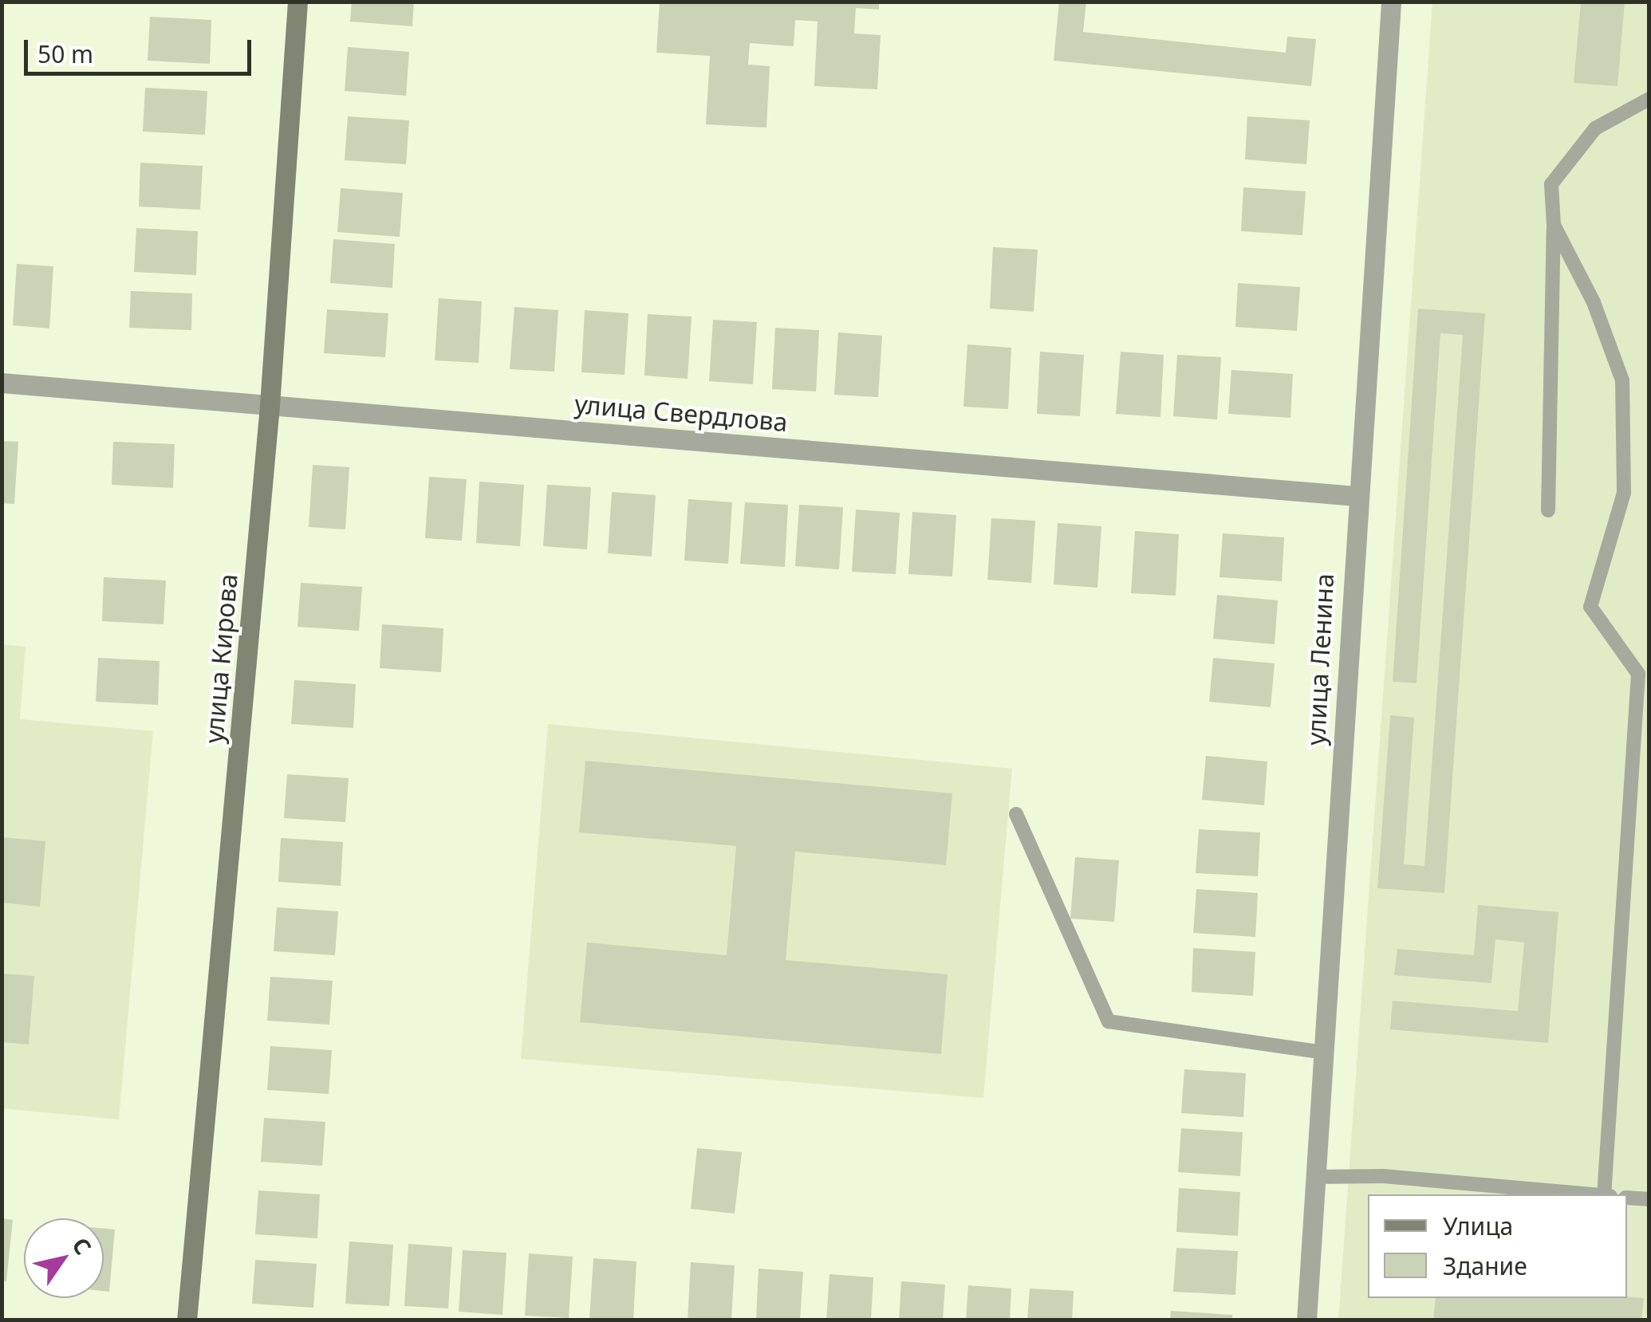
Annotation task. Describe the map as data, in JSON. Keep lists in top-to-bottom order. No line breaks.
{"streets":{"street":["улица Свердлова","улица Кирова","улица Ленина"]},"crossings":[["улица Свердлова","улица Кирова"],["улица Свердлова","улица Ленина"]],"legend":["Улица","Здание"],"scale_bar":"50 m","north":"top right"}
